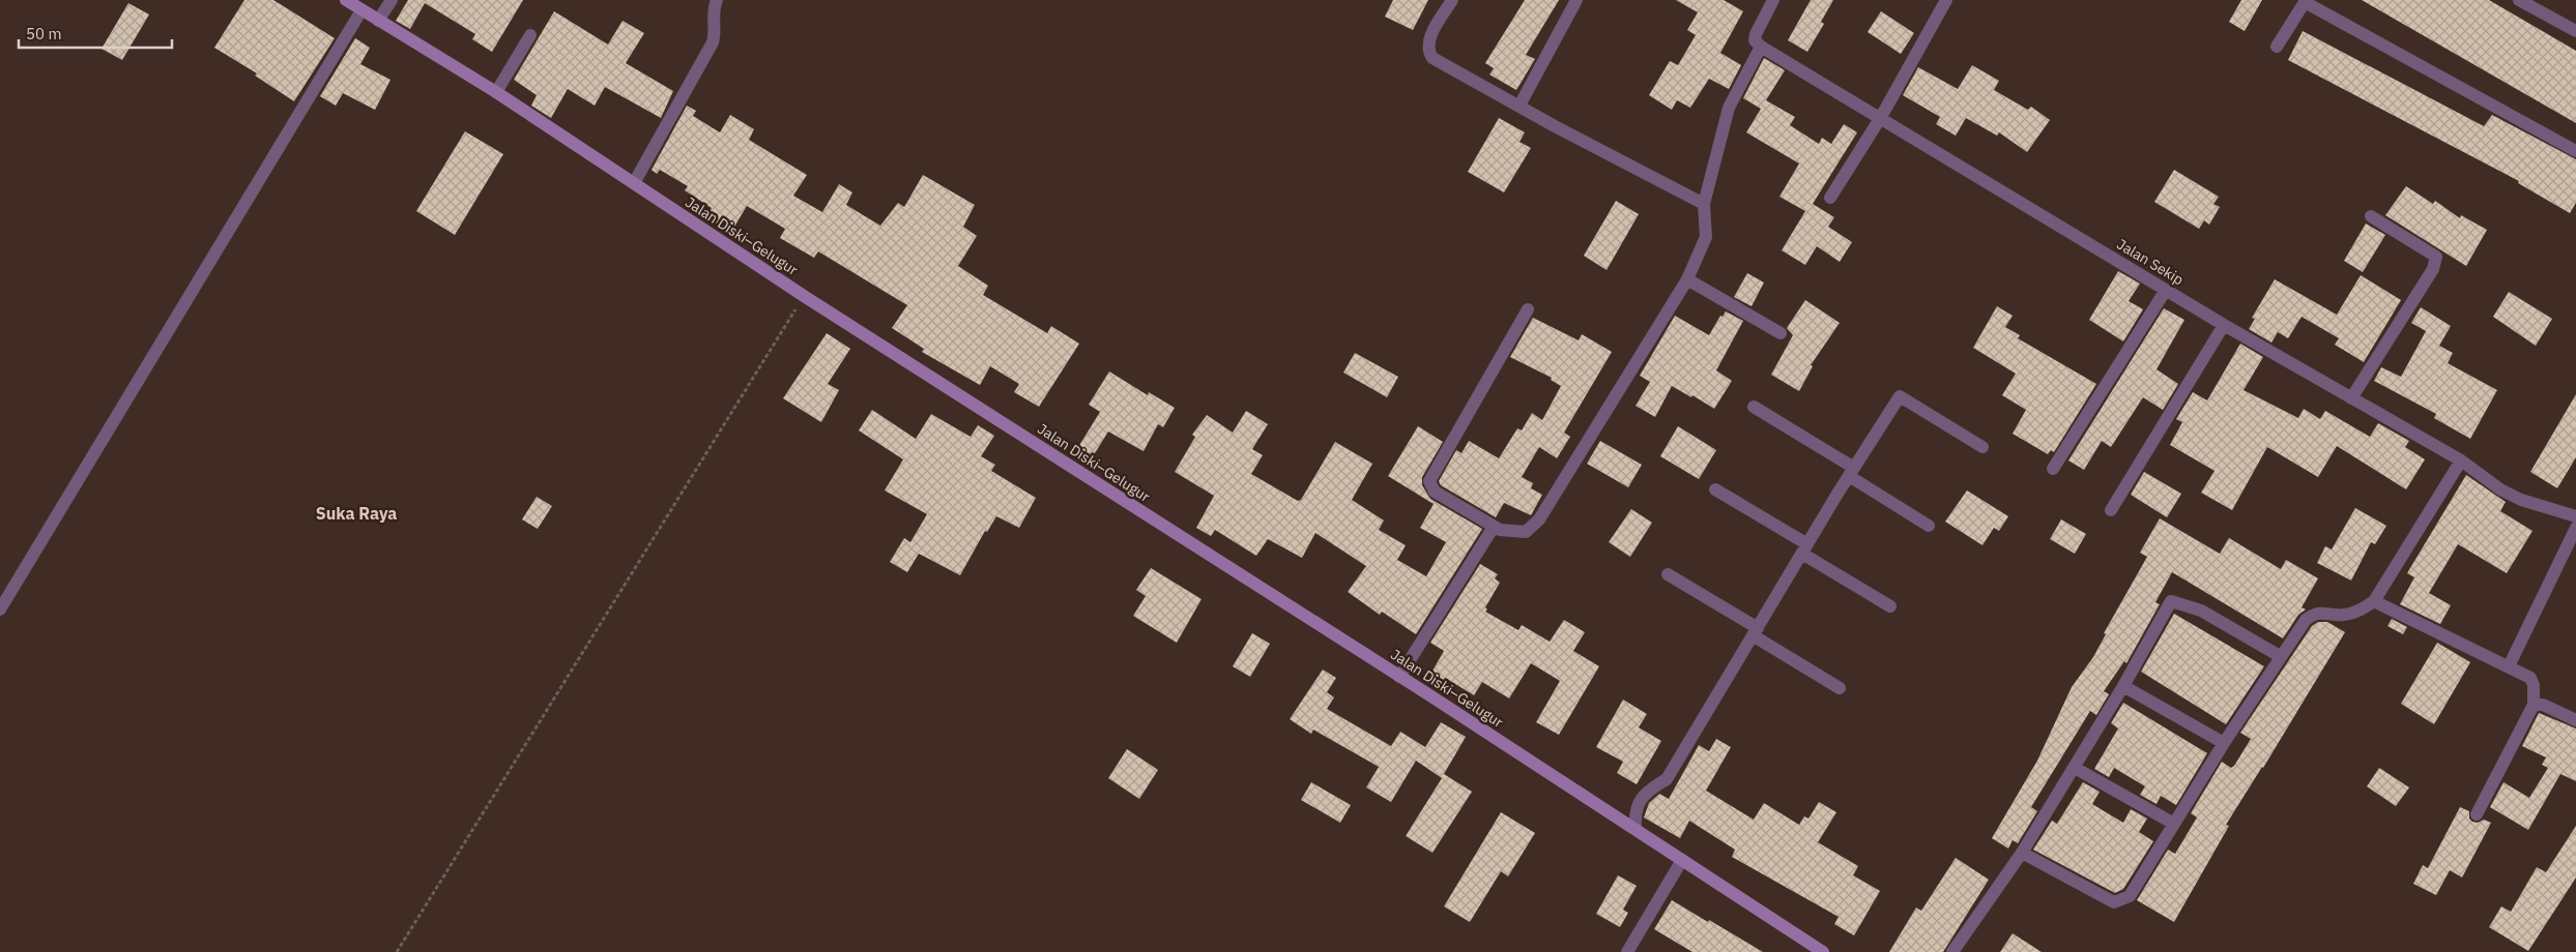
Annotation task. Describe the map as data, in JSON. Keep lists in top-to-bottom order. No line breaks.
{"streets":{"main road":["Jalan Diski–Gelugur"],"street":["Jalan Sekip"]},"districts":["Suka Raya"],"scale_bar":"50 m"}
